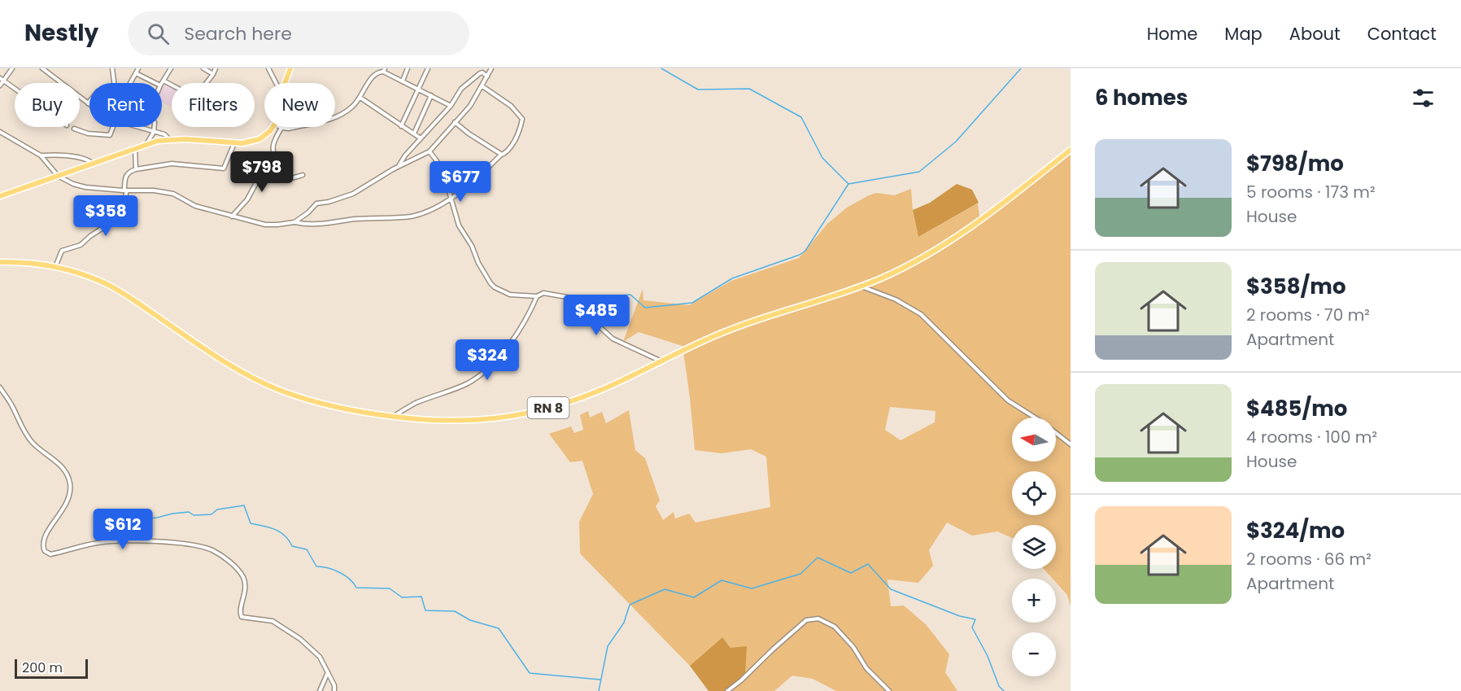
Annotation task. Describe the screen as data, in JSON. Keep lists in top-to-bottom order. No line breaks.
{"streets":{"main road":["RN 8"]},"scale_bar":"200 m","north":"left","page":{"header":"Nestly","search":"Search here","nav":["Home","Map","About","Contact"],"heading":"6 homes","chip":["Buy","Rent","Filters","New"],"list":[{"name":"$798/mo","note":"5 rooms · 173 m² · House"},{"name":"$358/mo","note":"2 rooms · 70 m² · Apartment"},{"name":"$485/mo","note":"4 rooms · 100 m² · House"},{"name":"$324/mo","note":"2 rooms · 66 m² · Apartment"}],"price":["$798","$677","$358","$485","$324","$612"],"map_buttons":["+","−"],"scale":"200 m"}}
